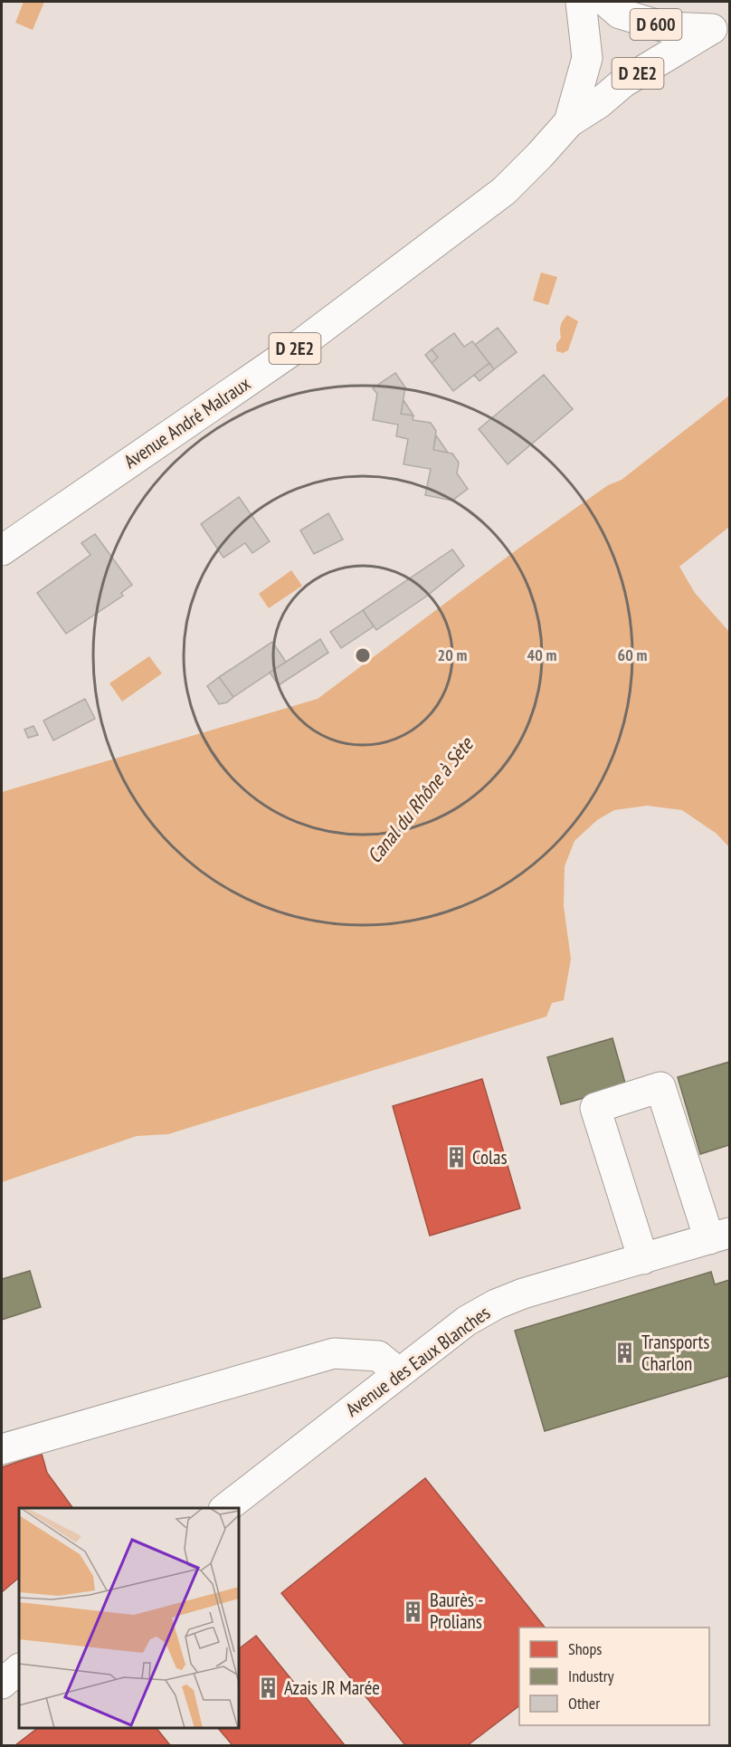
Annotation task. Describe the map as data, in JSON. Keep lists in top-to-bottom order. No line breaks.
{"streets":{"main road":["D 600","D 2E2","Avenue André Malraux","Avenue des Eaux Blanches"]},"crossings":[["D 600","Avenue André Malraux"]],"water":["Canal du Rhône à Sète"],"places":{"building":["Colas","Transports Charlon","Baurès - Prolians","Azais JR Marée"]},"legend":["Shops","Industry","Other"],"rings":["20 m","40 m","60 m"]}
